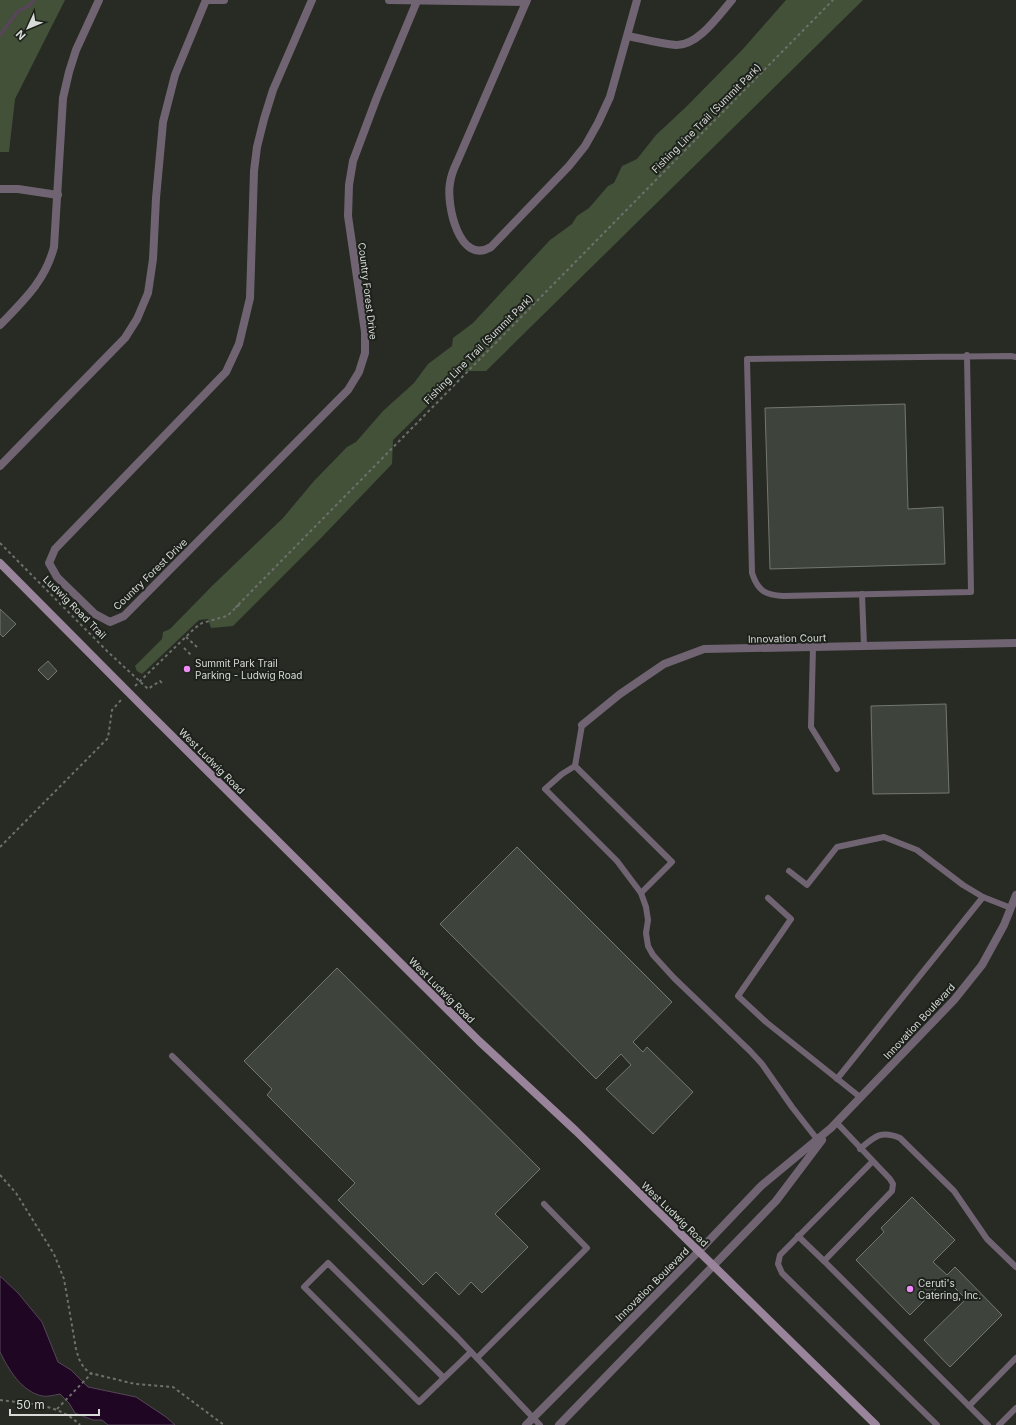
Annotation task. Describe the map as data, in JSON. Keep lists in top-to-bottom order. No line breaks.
{"streets":{"main road":["West Ludwig Road"],"street":["Country Forest Drive","Innovation Court","Innovation Boulevard"],"path":["Fishing Line Trail (Summit Park)","Ludwig Road Trail"]},"crossings":[["Fishing Line Trail (Summit Park)","Ludwig Road Trail"],["West Ludwig Road","Innovation Boulevard"]],"places":["Summit Park Trail Parking - Ludwig Road","Ceruti's Catering, Inc."],"scale_bar":"50 m","north":"bottom left"}
